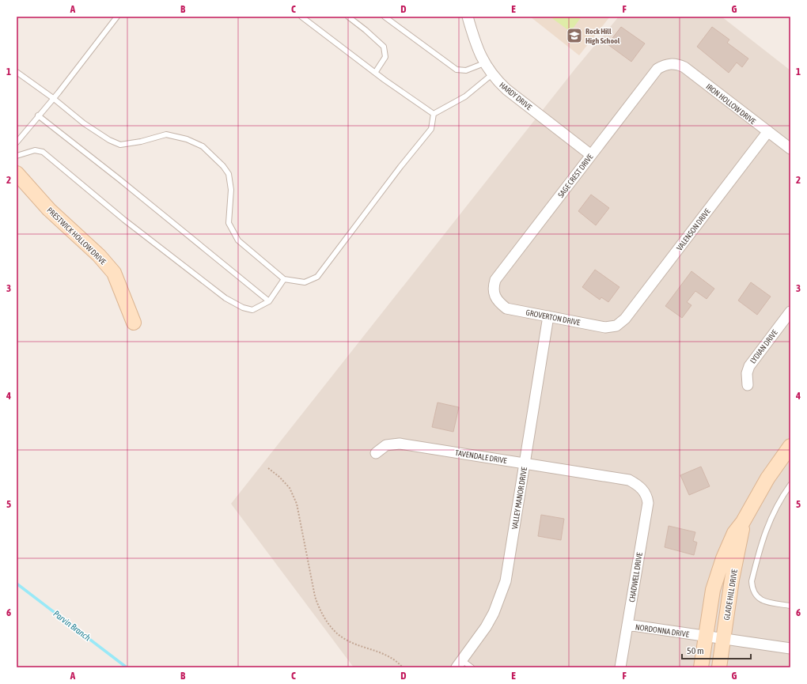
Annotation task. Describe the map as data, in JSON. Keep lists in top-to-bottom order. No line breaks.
{"streets":{"street":["HARDY DRIVE","IRON HOLLOW DRIVE","SAGE CREST DRIVE","VALENSON DRIVE","PRESTWICK HOLLOW DRIVE","GROVERTON DRIVE","LYDIAN DRIVE","TAVENDALE DRIVE","VALLEY MANOR DRIVE","CHADWELL DRIVE","GLADE HILL DRIVE","NORDONNA DRIVE"]},"crossings":[["HARDY DRIVE","SAGE CREST DRIVE"],["IRON HOLLOW DRIVE","SAGE CREST DRIVE"],["IRON HOLLOW DRIVE","VALENSON DRIVE"],["SAGE CREST DRIVE","GROVERTON DRIVE"],["VALENSON DRIVE","GROVERTON DRIVE"],["GROVERTON DRIVE","VALLEY MANOR DRIVE"],["TAVENDALE DRIVE","VALLEY MANOR DRIVE"],["TAVENDALE DRIVE","CHADWELL DRIVE"],["CHADWELL DRIVE","NORDONNA DRIVE"],["GLADE HILL DRIVE","NORDONNA DRIVE"]],"water":["Parvin Branch"],"places":{"school or university":["Rock Hill High School"]},"scale_bar":"50 m","grid":{"columns":["A","B","C","D","E","F","G"],"rows":["1","2","3","4","5","6"]}}
